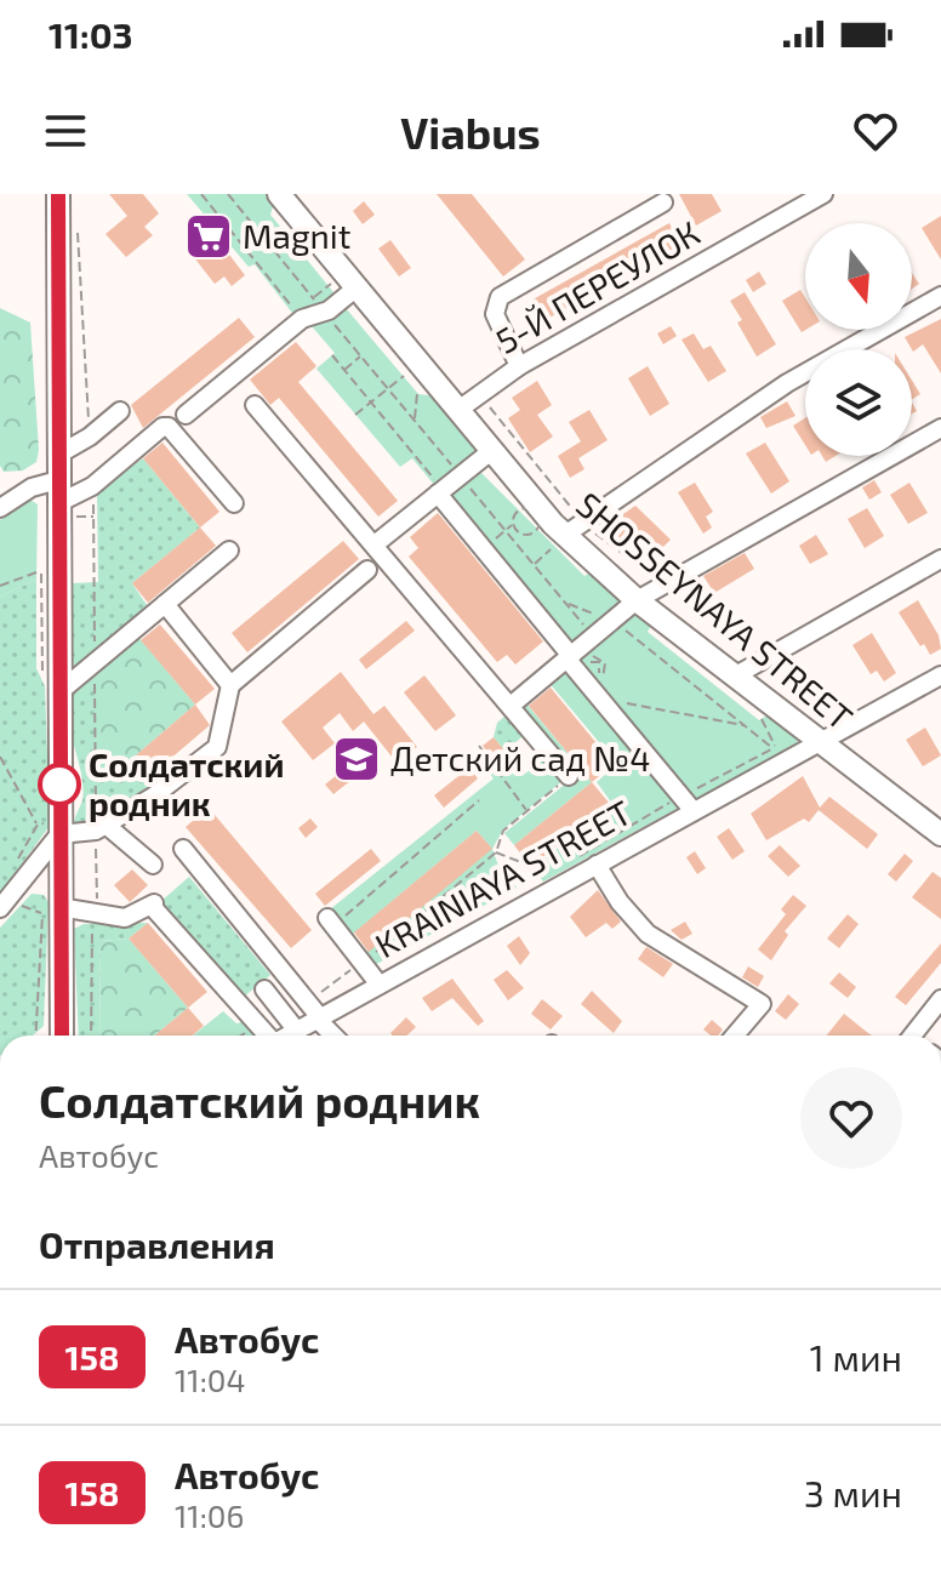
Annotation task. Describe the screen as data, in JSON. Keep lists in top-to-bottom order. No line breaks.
{"streets":{"main road":["SHOSSEYNAYA STREET"],"street":["5-Й ПЕРЕУЛОК","KRAINIAYA STREET"]},"crossings":[["5-Й ПЕРЕУЛОК","SHOSSEYNAYA STREET"],["SHOSSEYNAYA STREET","KRAINIAYA STREET"]],"places":{"supermarket":["Magnit"],"school or university":["Детский сад №4"],"other":["Солдатский родник"]},"lines":["bus line 158"],"north":"bottom","page":{"status":"11:03","header":"Viabus","heading":[["Солдатский родник","Автобус"],"Отправления"],"list":[{"mark":"158","name":"Автобус","note":"11:04","value":"1 мин"},{"mark":"158","name":"Автобус","note":"11:06","value":"3 мин"}]}}
